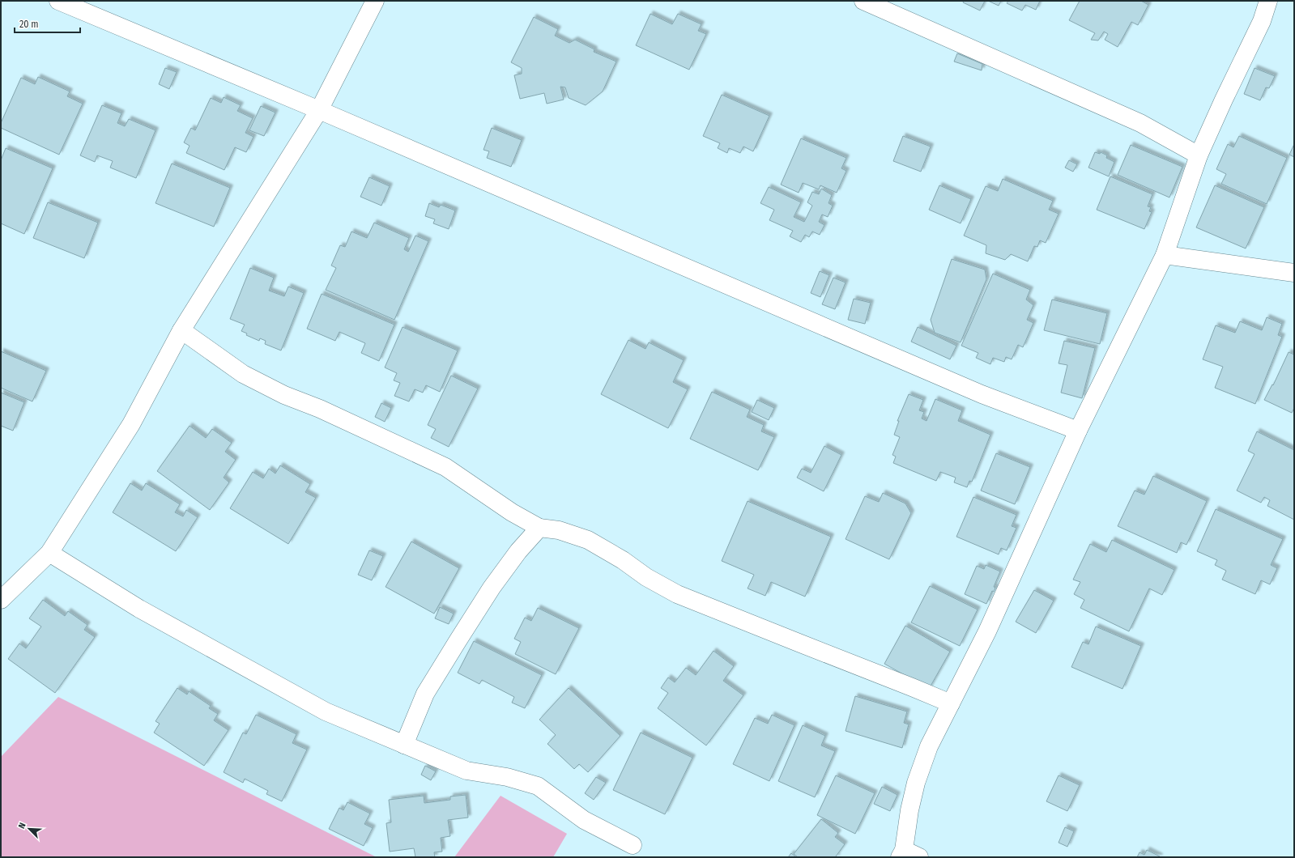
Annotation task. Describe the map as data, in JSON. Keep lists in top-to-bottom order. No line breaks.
{"scale_bar":"20 m","north":"top left"}
